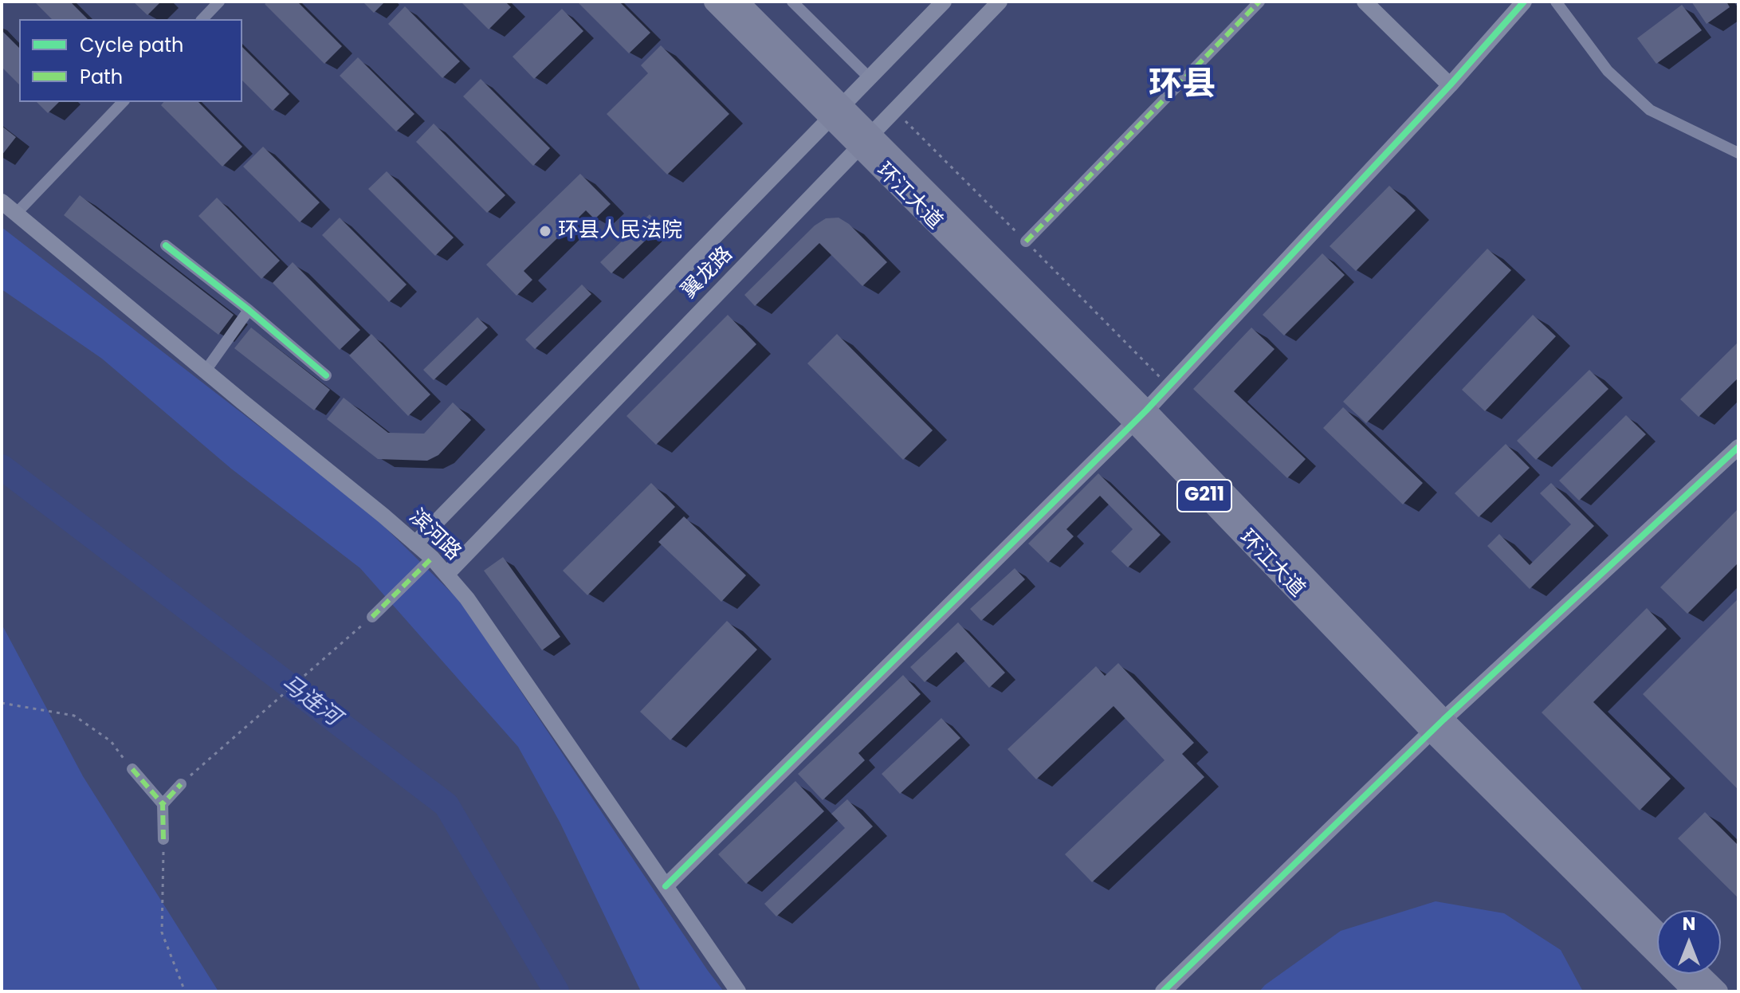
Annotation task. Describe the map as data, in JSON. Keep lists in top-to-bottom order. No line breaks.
{"streets":{"highway":["环江大道","G211"],"main road":["翼龙路","滨河路"]},"crossings":[["环江大道","翼龙路"],["翼龙路","滨河路"]],"districts":["环县"],"water":["马连河"],"places":["环县人民法院"],"legend":["Cycle path","Path"],"north":"top"}
